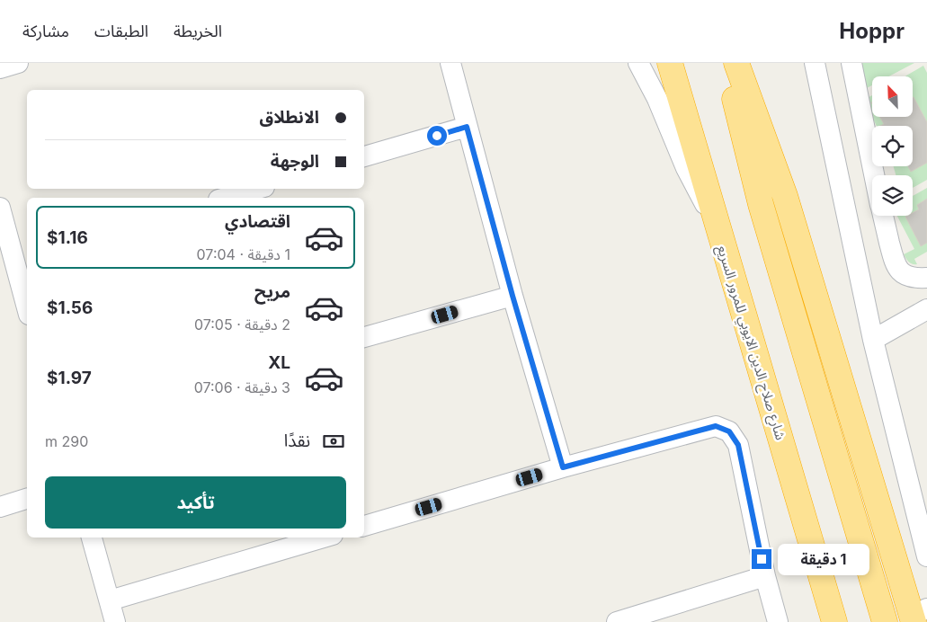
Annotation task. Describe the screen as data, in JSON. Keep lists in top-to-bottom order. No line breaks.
{"streets":{"highway":["شارع صلاح الدين الايوبي للمرور السريع"]},"north":"top left","page":{"header":"Hoppr","nav":["الخريطة","الطبقات","مشاركة"],"banner":["الانطلاق","الوجهة"],"list":[{"name":"اقتصادي","note":"1 دقيقة · 07:04","value":"$1.16"},{"name":"مريح","note":"2 دقيقة · 07:05","value":"$1.56"},{"name":"XL","note":"3 دقيقة · 07:06","value":"$1.97"}],"pay":["نقدًا","290 m"],"buttons":"تأكيد","bubble":"1 دقيقة"}}
